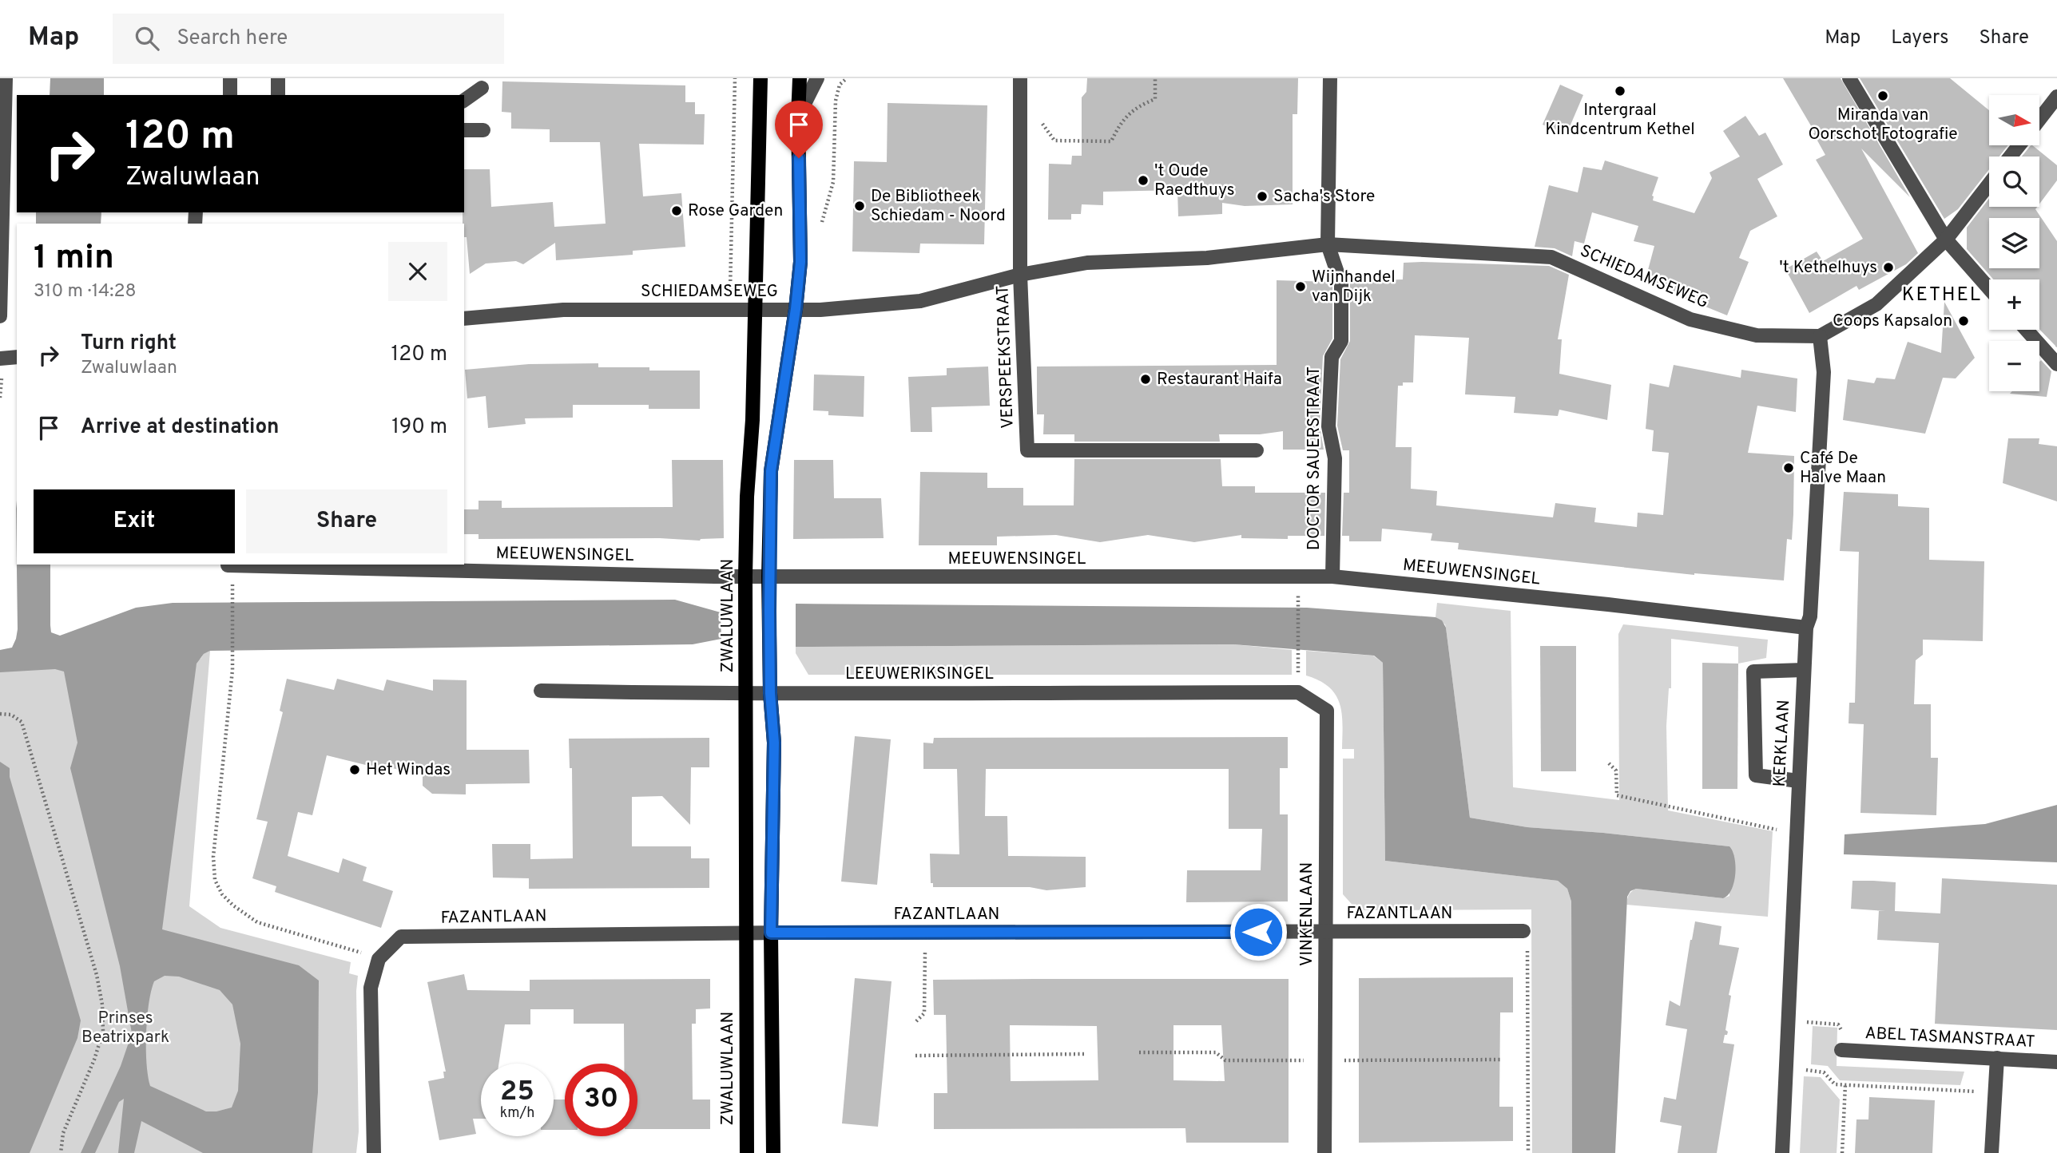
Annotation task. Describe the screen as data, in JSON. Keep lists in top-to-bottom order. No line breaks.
{"streets":{"main road":["ZWALUWLAAN"],"street":["SCHIEDAMSEWEG","VERSPEEKSTRAAT","DOCTOR SAUERSTRAAT","MEEUWENSINGEL","LEEUWERIKSINGEL","KERKLAAN","FAZANTLAAN","VINKENLAAN","ABEL TASMANSTRAAT"]},"crossings":[["SCHIEDAMSEWEG","VERSPEEKSTRAAT"],["SCHIEDAMSEWEG","DOCTOR SAUERSTRAAT"],["SCHIEDAMSEWEG","ZWALUWLAAN"],["SCHIEDAMSEWEG","KERKLAAN"],["VERSPEEKSTRAAT","DOCTOR SAUERSTRAAT"],["DOCTOR SAUERSTRAAT","MEEUWENSINGEL"],["MEEUWENSINGEL","ZWALUWLAAN"],["MEEUWENSINGEL","KERKLAAN"],["ZWALUWLAAN","LEEUWERIKSINGEL"],["ZWALUWLAAN","FAZANTLAAN"],["LEEUWERIKSINGEL","VINKENLAAN"],["FAZANTLAAN","VINKENLAAN"]],"districts":["KETHEL"],"parks":["Prinses Beatrixpark"],"places":["Intergraal Kindcentrum Kethel","Miranda van Oorschot Fotografie","'t Oude Raedthuys","Sacha's Store","De Bibliotheek Schiedam - Noord","Rose Garden","'t Kethelhuys","Wijnhandel van Dijk","Coops Kapsalon","Restaurant Haifa","Café De Halve Maan","Het Windas"],"north":"right","page":{"header":"Map","search":"Search here","nav":["Map","Layers","Share"],"map_buttons":["+","−"],"turn":["120 m","Zwaluwlaan"],"heading":["1 min","310 m · 14:28"],"list":[{"name":"Turn right","note":"Zwaluwlaan","value":"120 m"},{"name":"Arrive at destination","value":"190 m"}],"buttons":["Exit","Share"],"speed":"25 km/h","limit":"30"}}
